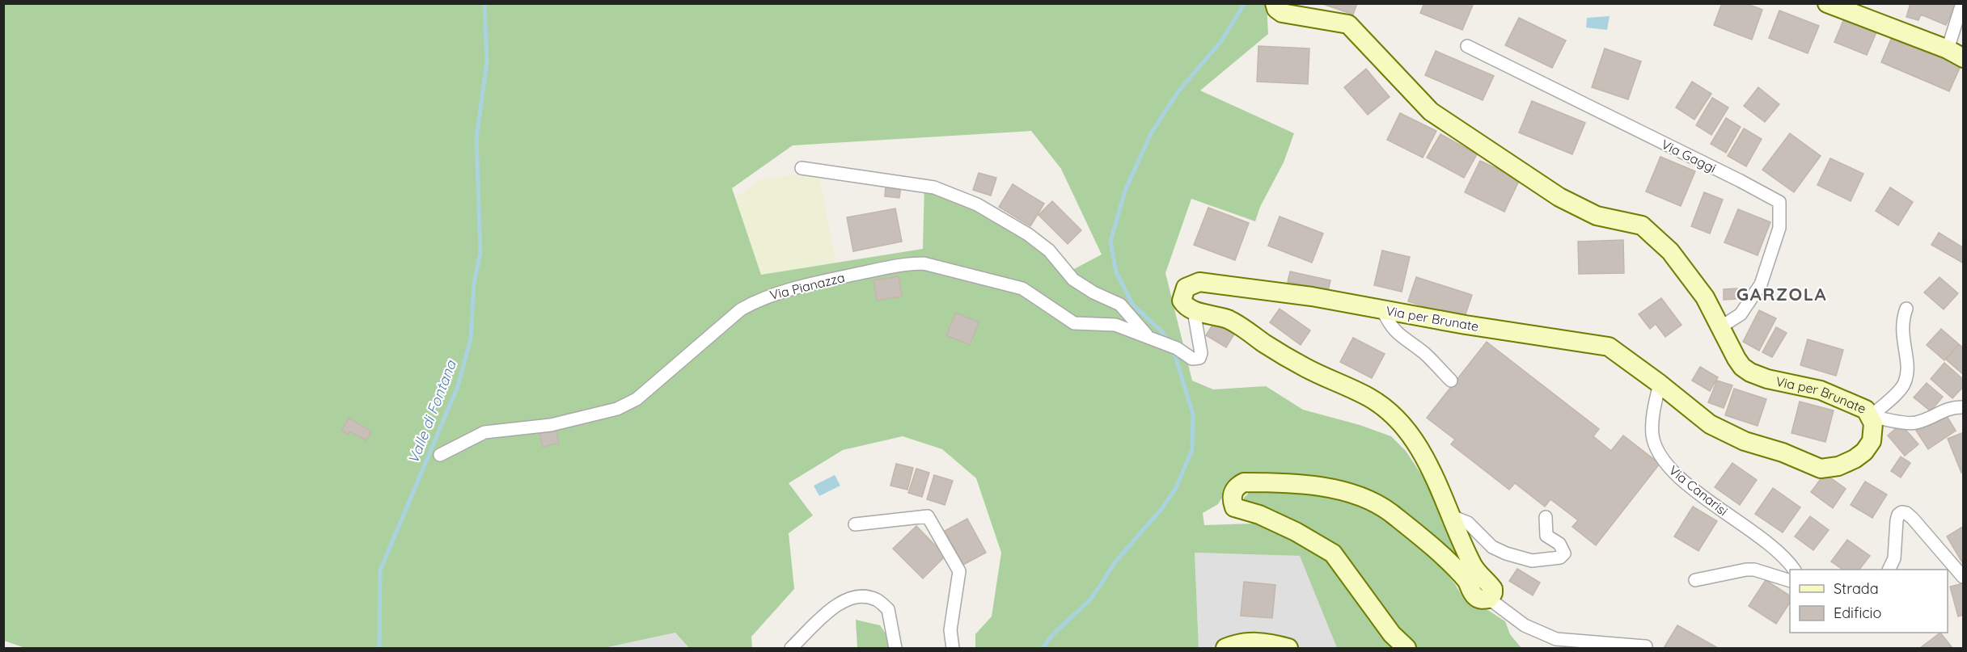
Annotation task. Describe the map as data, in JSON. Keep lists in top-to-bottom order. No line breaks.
{"streets":{"street":["Via Gaggi","Via Pianazza","Via per Brunate","Via Canarisi"]},"crossings":[["Via Gaggi","Via per Brunate"],["Via Pianazza","Via per Brunate"],["Via per Brunate","Via Canarisi"]],"districts":["GARZOLA"],"water":["Valle di Fontana"],"legend":["Strada","Edificio"]}
